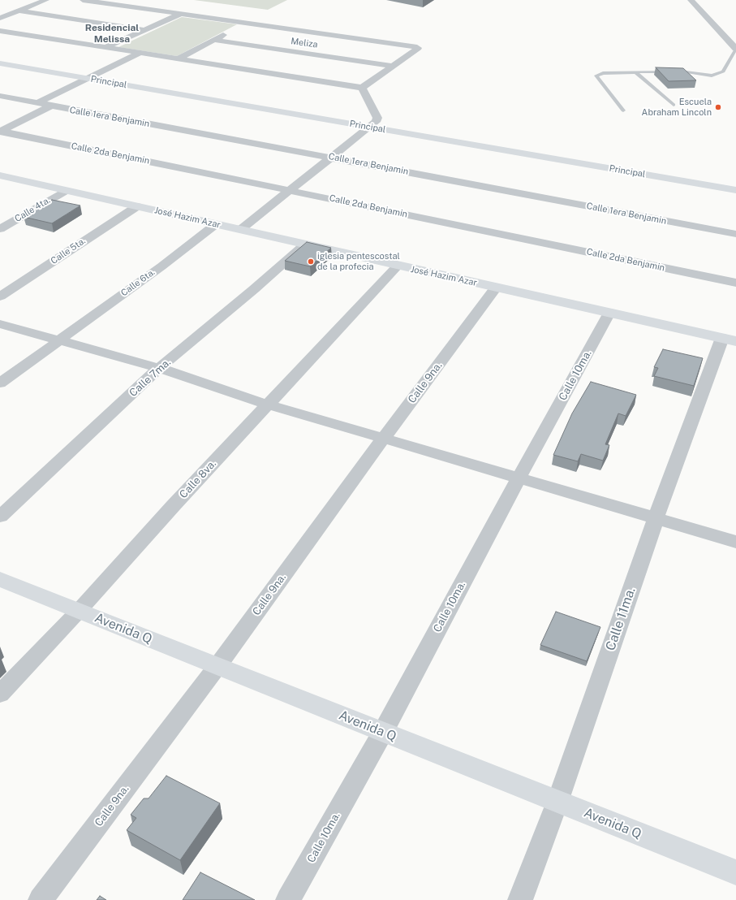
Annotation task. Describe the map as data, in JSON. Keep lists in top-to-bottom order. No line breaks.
{"streets":{"street":["Meliza","Principal","Calle 1era Benjamin","Calle 2da Benjamin","Calle 4ta.","José Hazim Azar","Calle 5ta.","Calle 6ta.","Calle 10ma.","Calle 7ma.","Calle 9na.","Calle 8va.","Calle 11ma.","Avenida Q"]},"crossings":[["Calle 4ta.","José Hazim Azar"],["José Hazim Azar","Calle 5ta."],["José Hazim Azar","Calle 6ta."],["José Hazim Azar","Calle 10ma."],["José Hazim Azar","Calle 7ma."],["José Hazim Azar","Calle 9na."],["José Hazim Azar","Calle 8va."],["José Hazim Azar","Calle 11ma."],["Calle 10ma.","Avenida Q"],["Calle 9na.","Avenida Q"],["Calle 8va.","Avenida Q"],["Calle 11ma.","Avenida Q"]],"districts":["Residencial Melissa"],"places":["Escuela Abraham Lincoln","iglesia pentescostal de la profecia"]}
